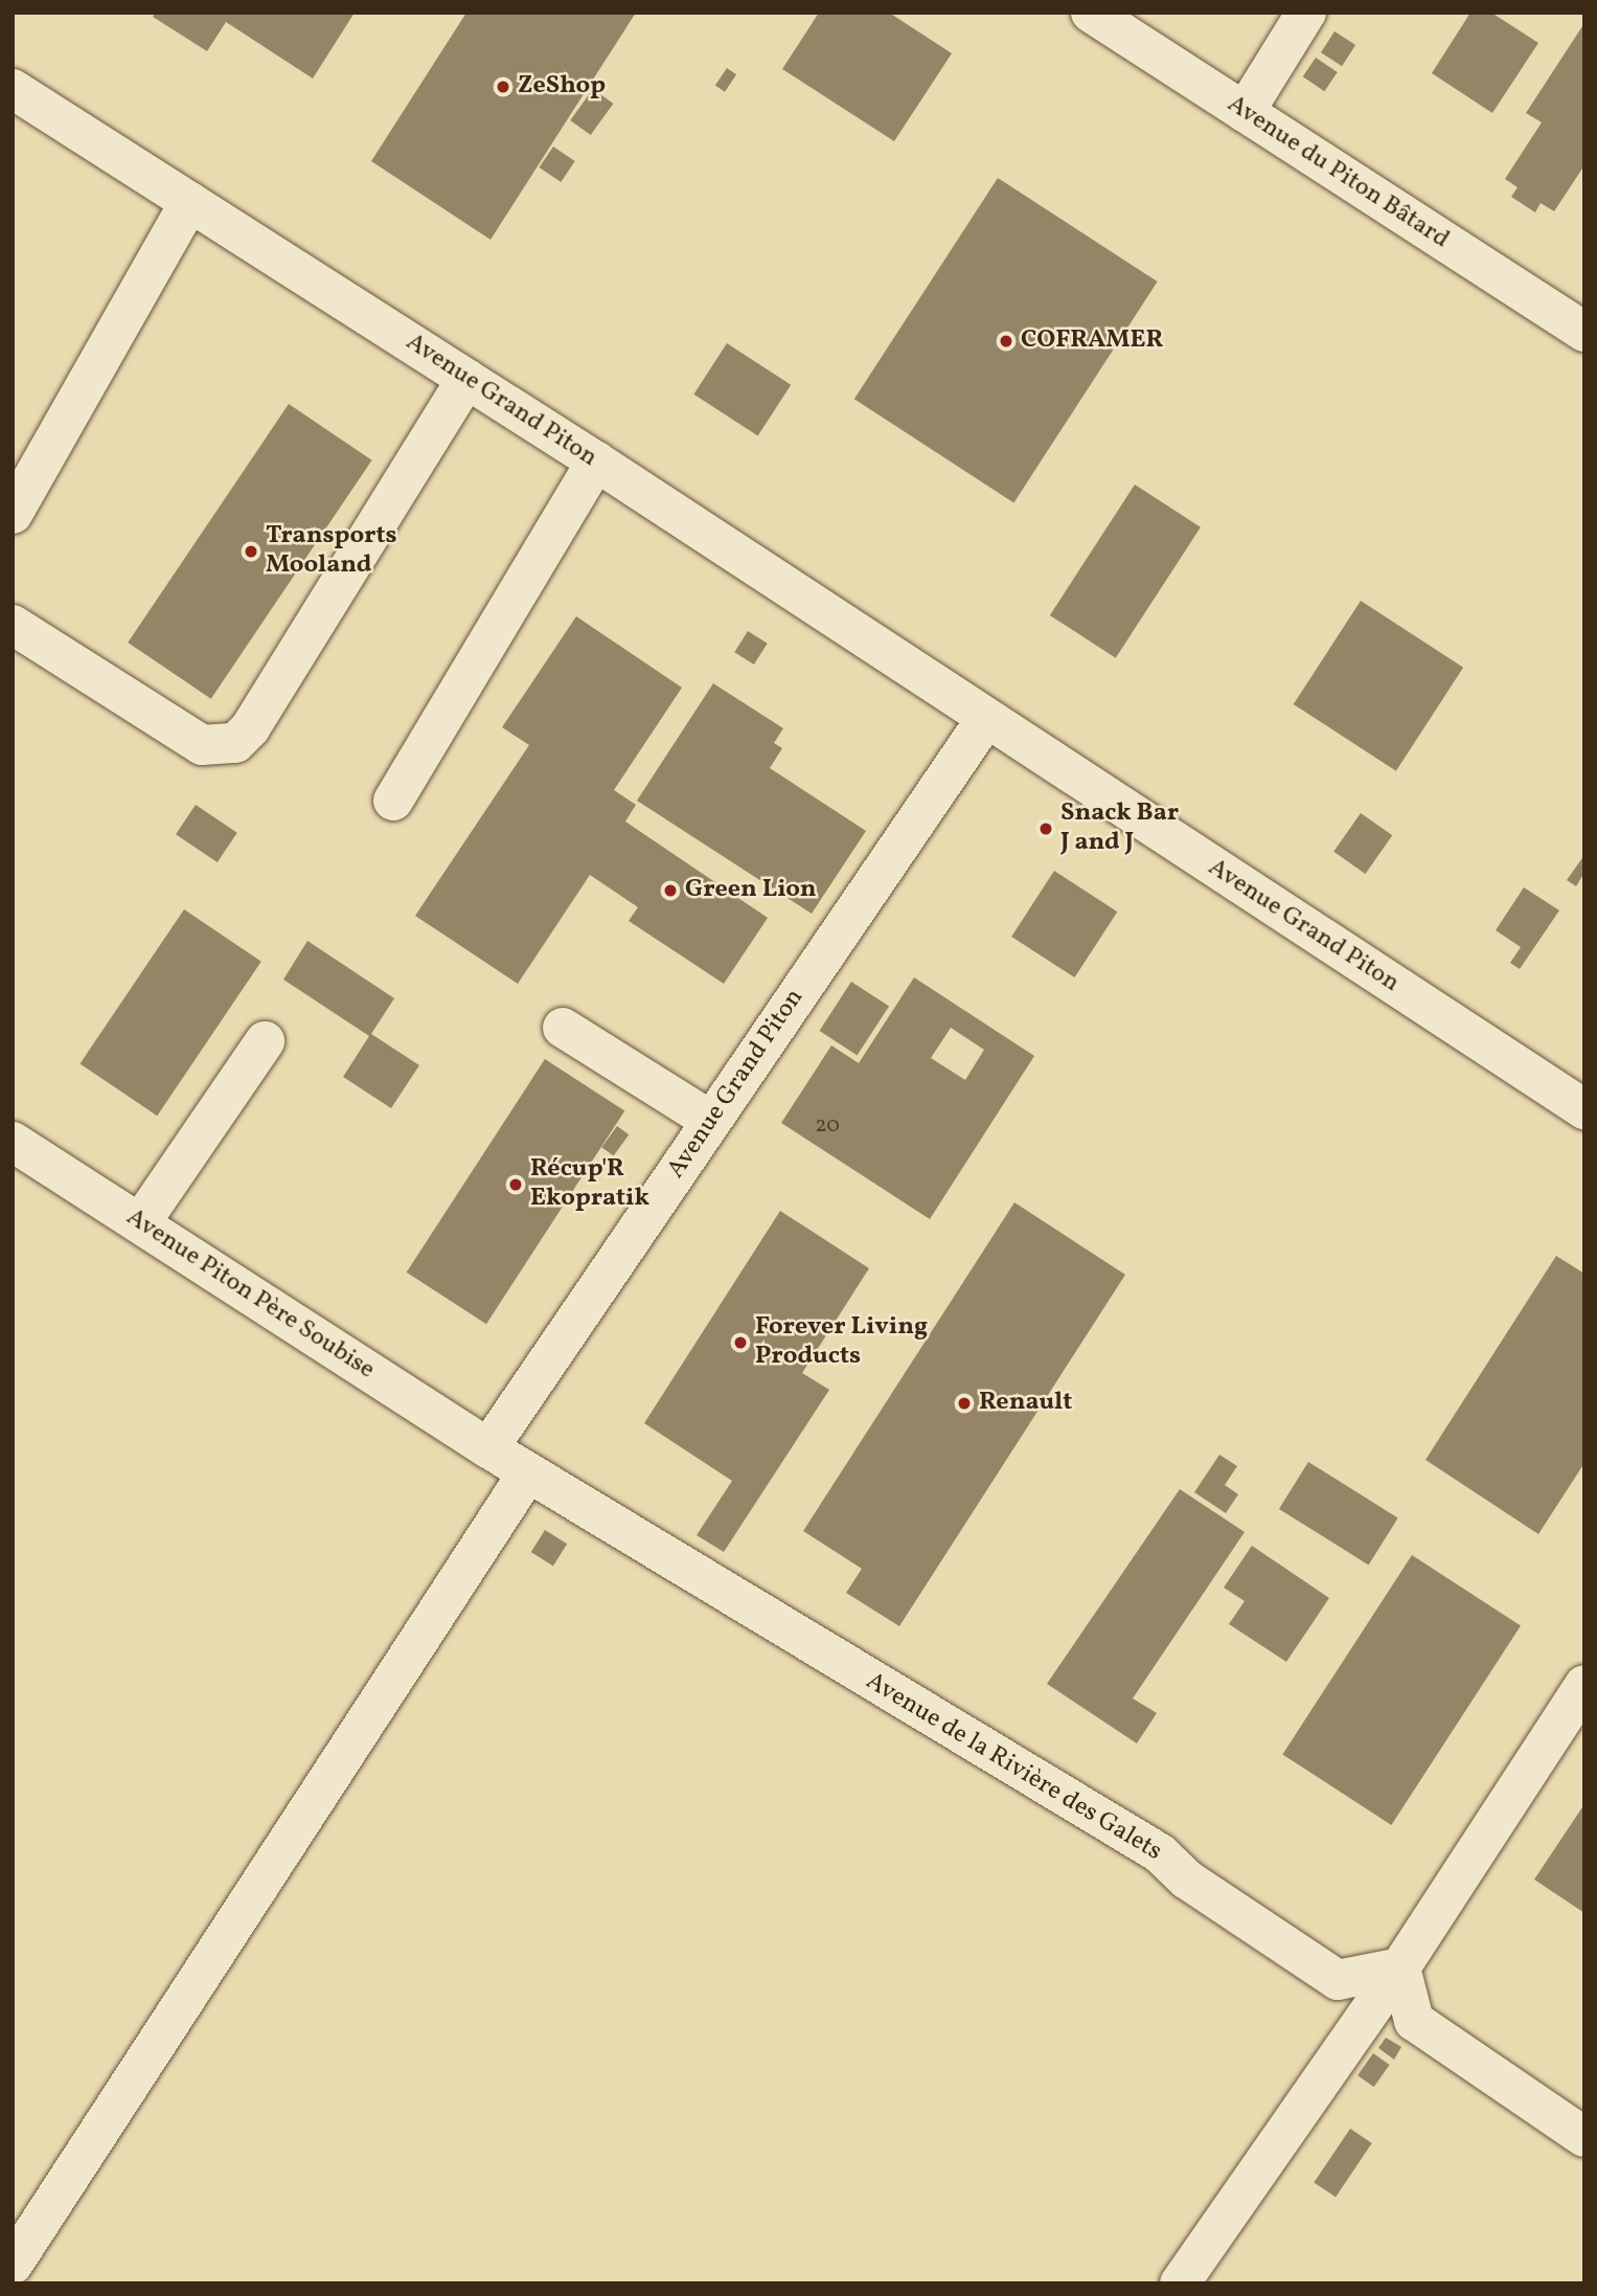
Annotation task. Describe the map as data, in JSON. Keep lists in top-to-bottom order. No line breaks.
{"streets":{"street":["Avenue du Piton Bâtard","Avenue Grand Piton","Avenue Piton Père Soubise","Avenue de la Rivière des Galets"]},"crossings":[["Avenue Grand Piton","Avenue Piton Père Soubise"],["Avenue Grand Piton","Avenue de la Rivière des Galets"],["Avenue Piton Père Soubise","Avenue de la Rivière des Galets"]],"places":["ZeShop","COFRAMER","Transports Mooland","Snack Bar J and J","Green Lion","Récup'R Ekopratik","Forever Living Products","Renault"],"house_numbers":["20"]}
